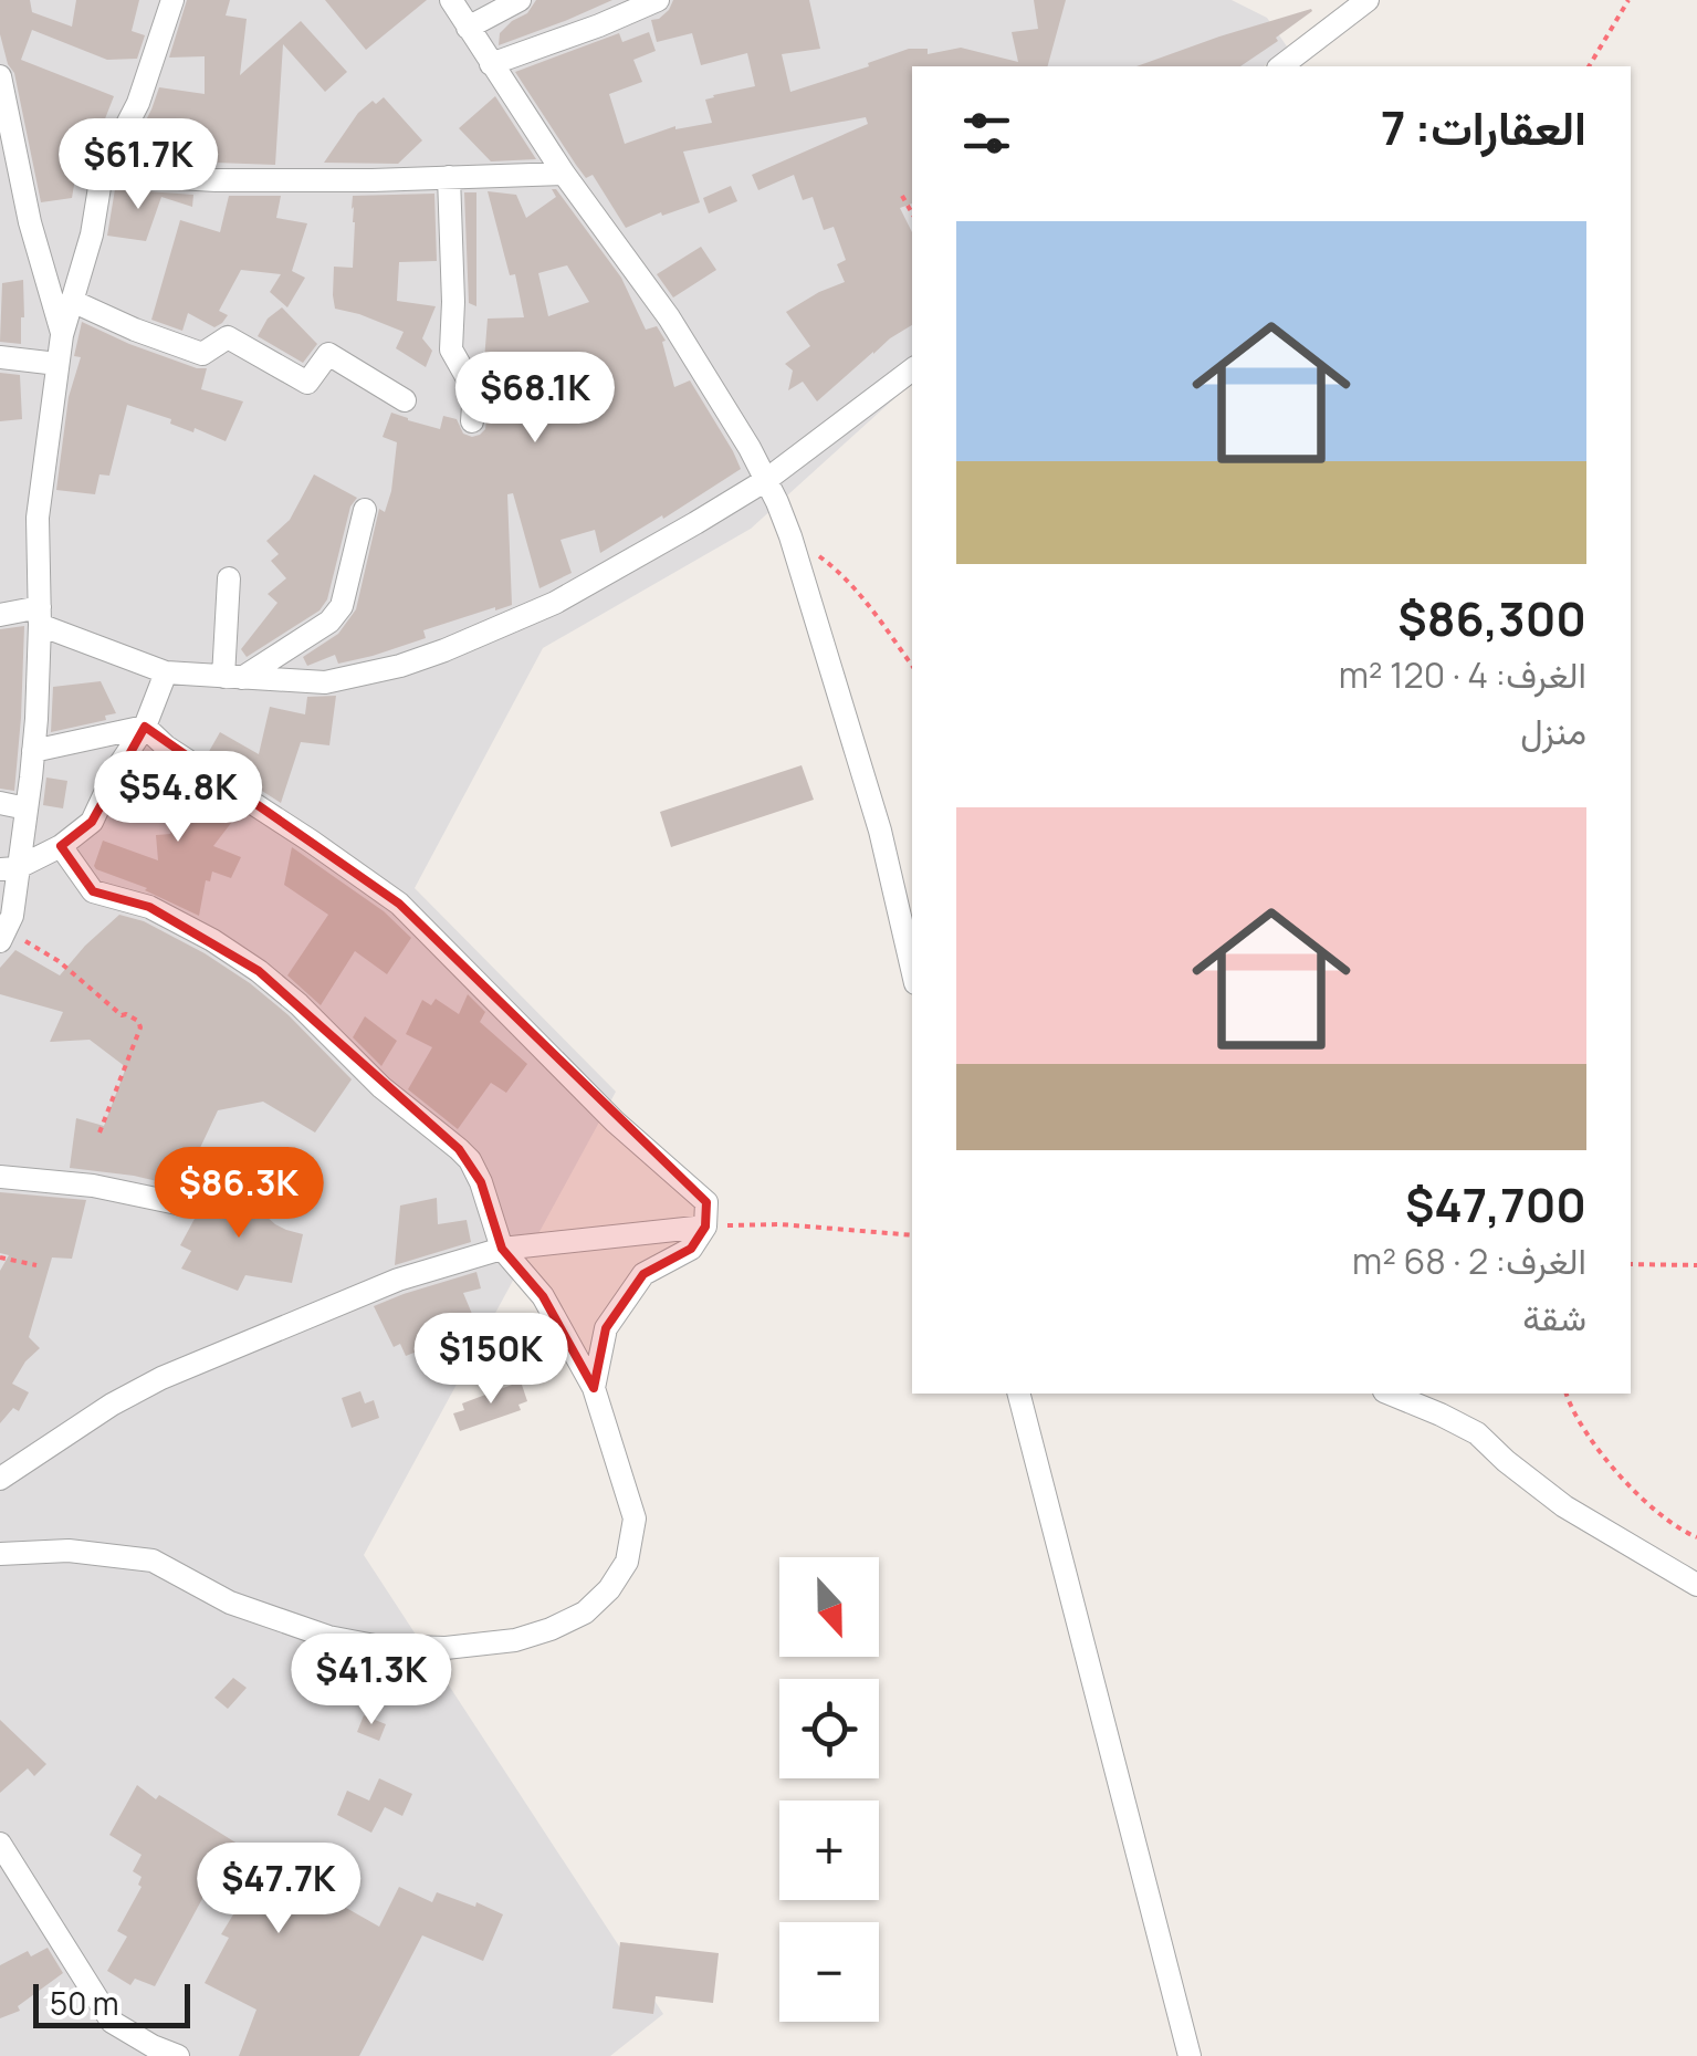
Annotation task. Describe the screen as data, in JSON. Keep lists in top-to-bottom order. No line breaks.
{"scale_bar":"50 m","north":"bottom","page":{"heading":"العقارات: 7","price":["$61.7K","$68.1K","$54.8K","$86.3K","$150K","$41.3K","$47.7K"],"list":[{"name":"$86,300","note":"الغرف: 4 · 120 m² · منزل"},{"name":"$47,700","note":"الغرف: 2 · 68 m² · شقة"}],"map_buttons":["+","−"],"scale":"50 m"}}
